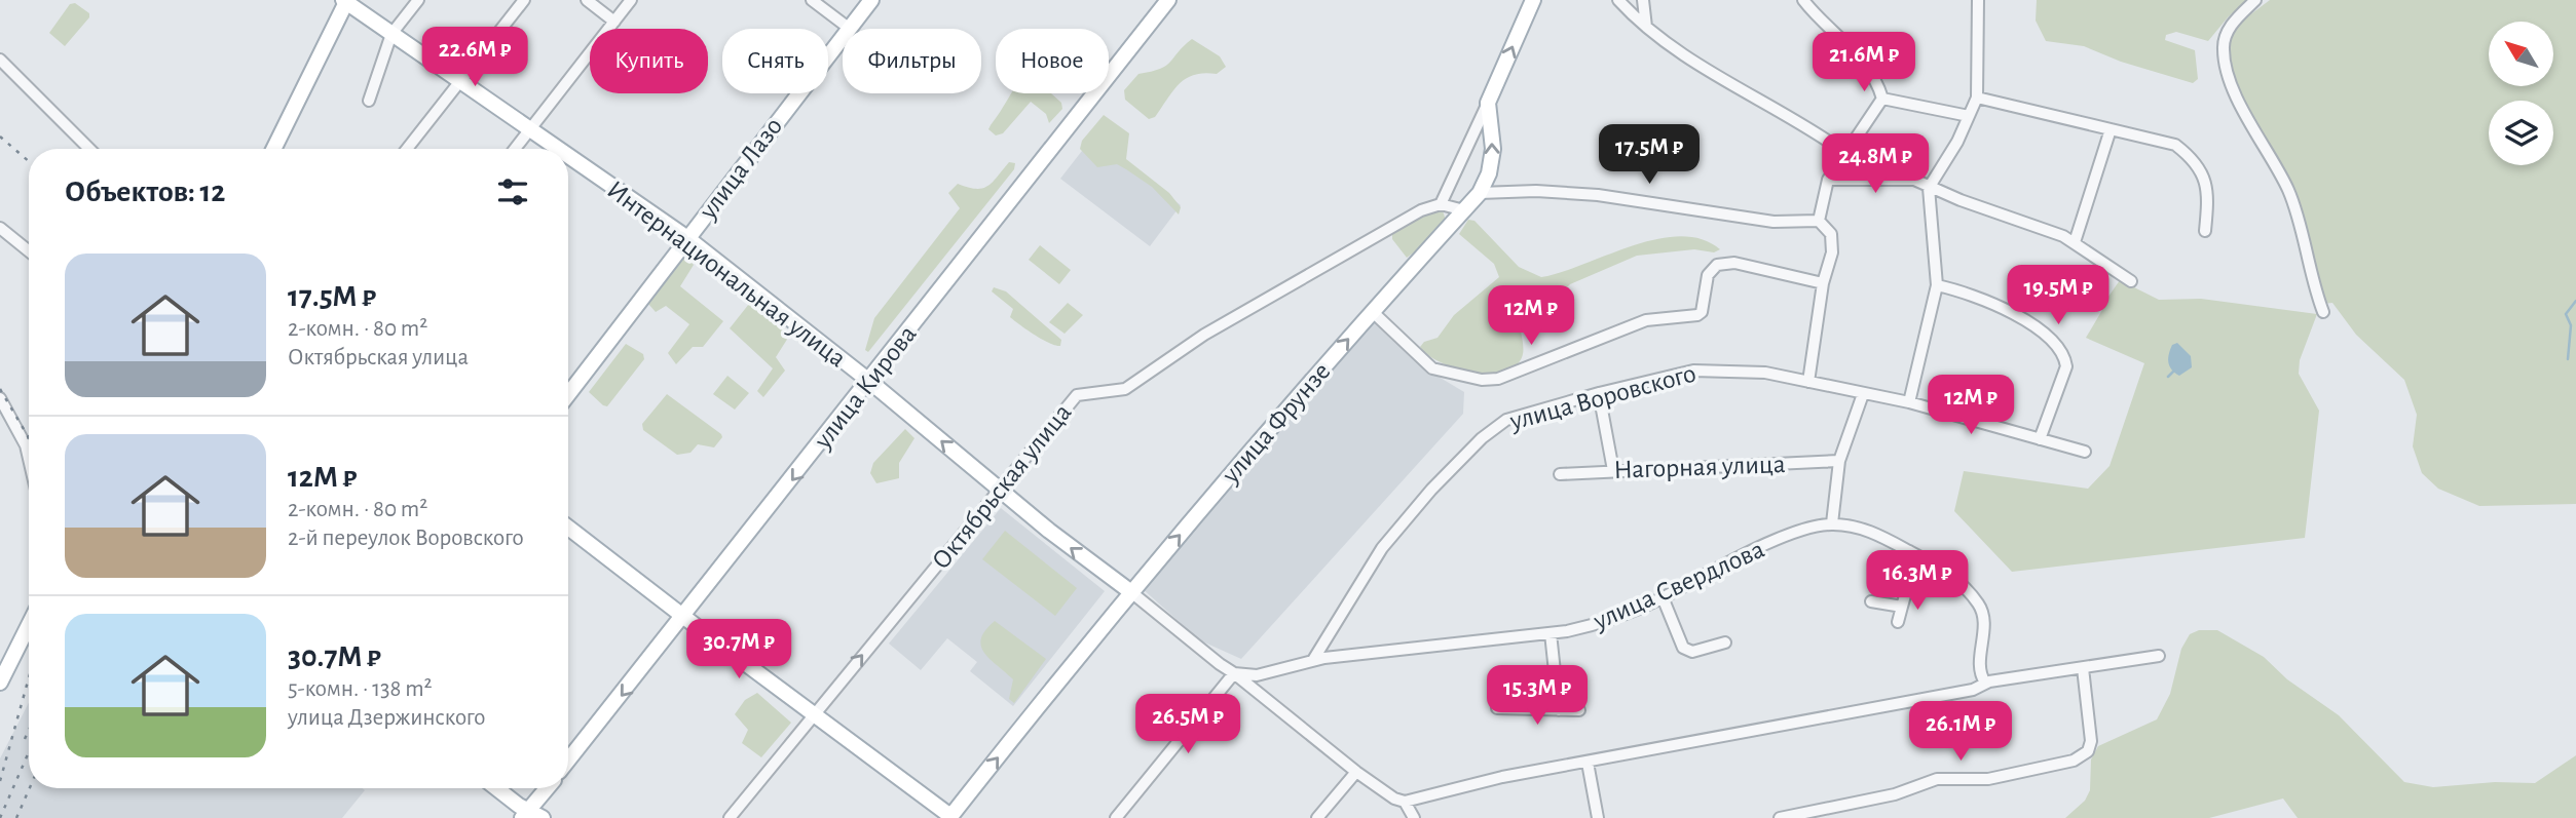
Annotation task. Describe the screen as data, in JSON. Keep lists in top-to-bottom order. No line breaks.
{"streets":{"main road":["улица Лазо","Интернациональная улица","улица Кирова","улица Фрунзе"],"street":["улица Воровского","Нагорная улица","Октябрьская улица","улица Свердлова"]},"crossings":[["улица Лазо","Интернациональная улица"],["Интернациональная улица","улица Кирова"],["Интернациональная улица","улица Фрунзе"],["Интернациональная улица","Октябрьская улица"],["улица Воровского","улица Свердлова"]],"one_way":["улица Кирова","улица Фрунзе"],"north":"top left","page":{"price":["22.6M ₽","21.6M ₽","17.5M ₽","24.8M ₽","19.5M ₽","12M ₽","12M ₽","16.3M ₽","30.7M ₽","15.3M ₽","26.5M ₽","26.1M ₽"],"chip":["Купить","Снять","Фильтры","Новое"],"heading":"Объектов: 12","list":[{"name":"17.5M ₽","note":"2-комн. · 80 m² · Октябрьская улица"},{"name":"12M ₽","note":"2-комн. · 80 m² · 2-й переулок Воровского"},{"name":"30.7M ₽","note":"5-комн. · 138 m² · улица Дзержинского"}]}}
